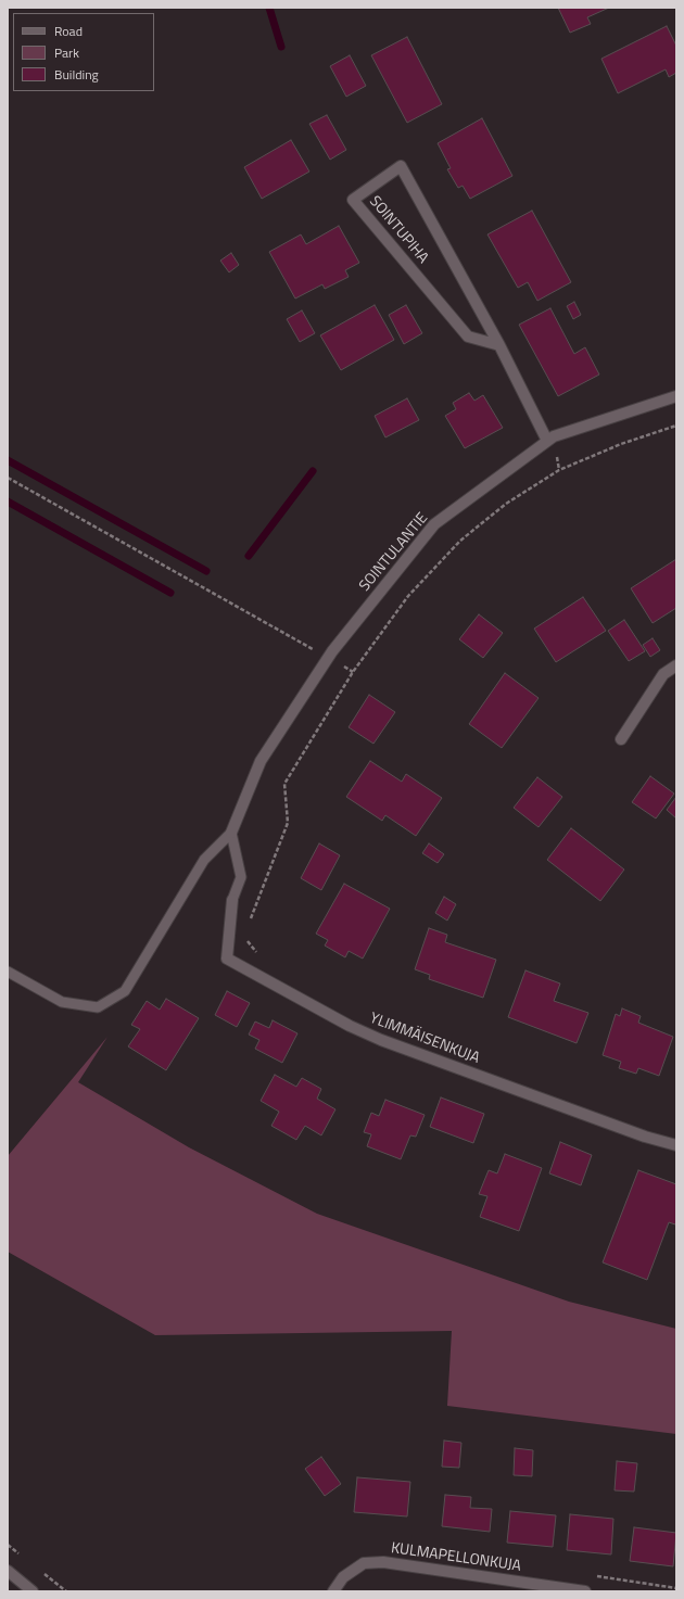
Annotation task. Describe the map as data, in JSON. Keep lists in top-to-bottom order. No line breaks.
{"streets":{"street":["SOINTUPIHA","SOINTULANTIE","YLIMMÄISENKUJA","KULMAPELLONKUJA"]},"crossings":[["SOINTUPIHA","SOINTULANTIE"]],"legend":["Road","Park","Building"]}
